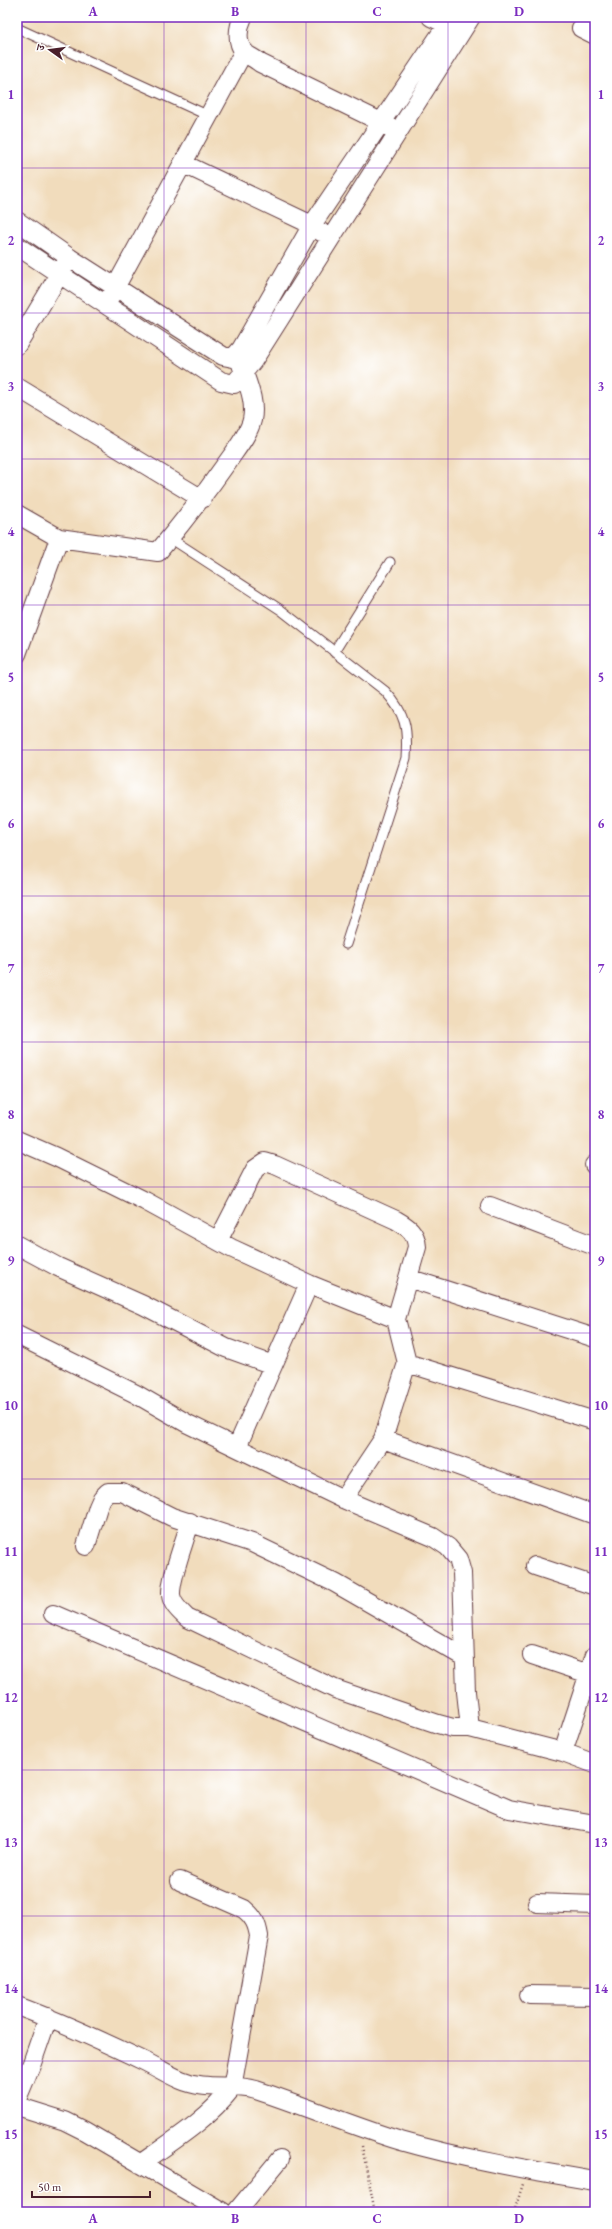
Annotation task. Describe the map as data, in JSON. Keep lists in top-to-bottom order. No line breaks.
{"scale_bar":"50 m","north":"left","grid":{"columns":["A","B","C","D"],"rows":["1","2","3","4","5","6","7","8","9","10","11","12","13","14","15"]}}
